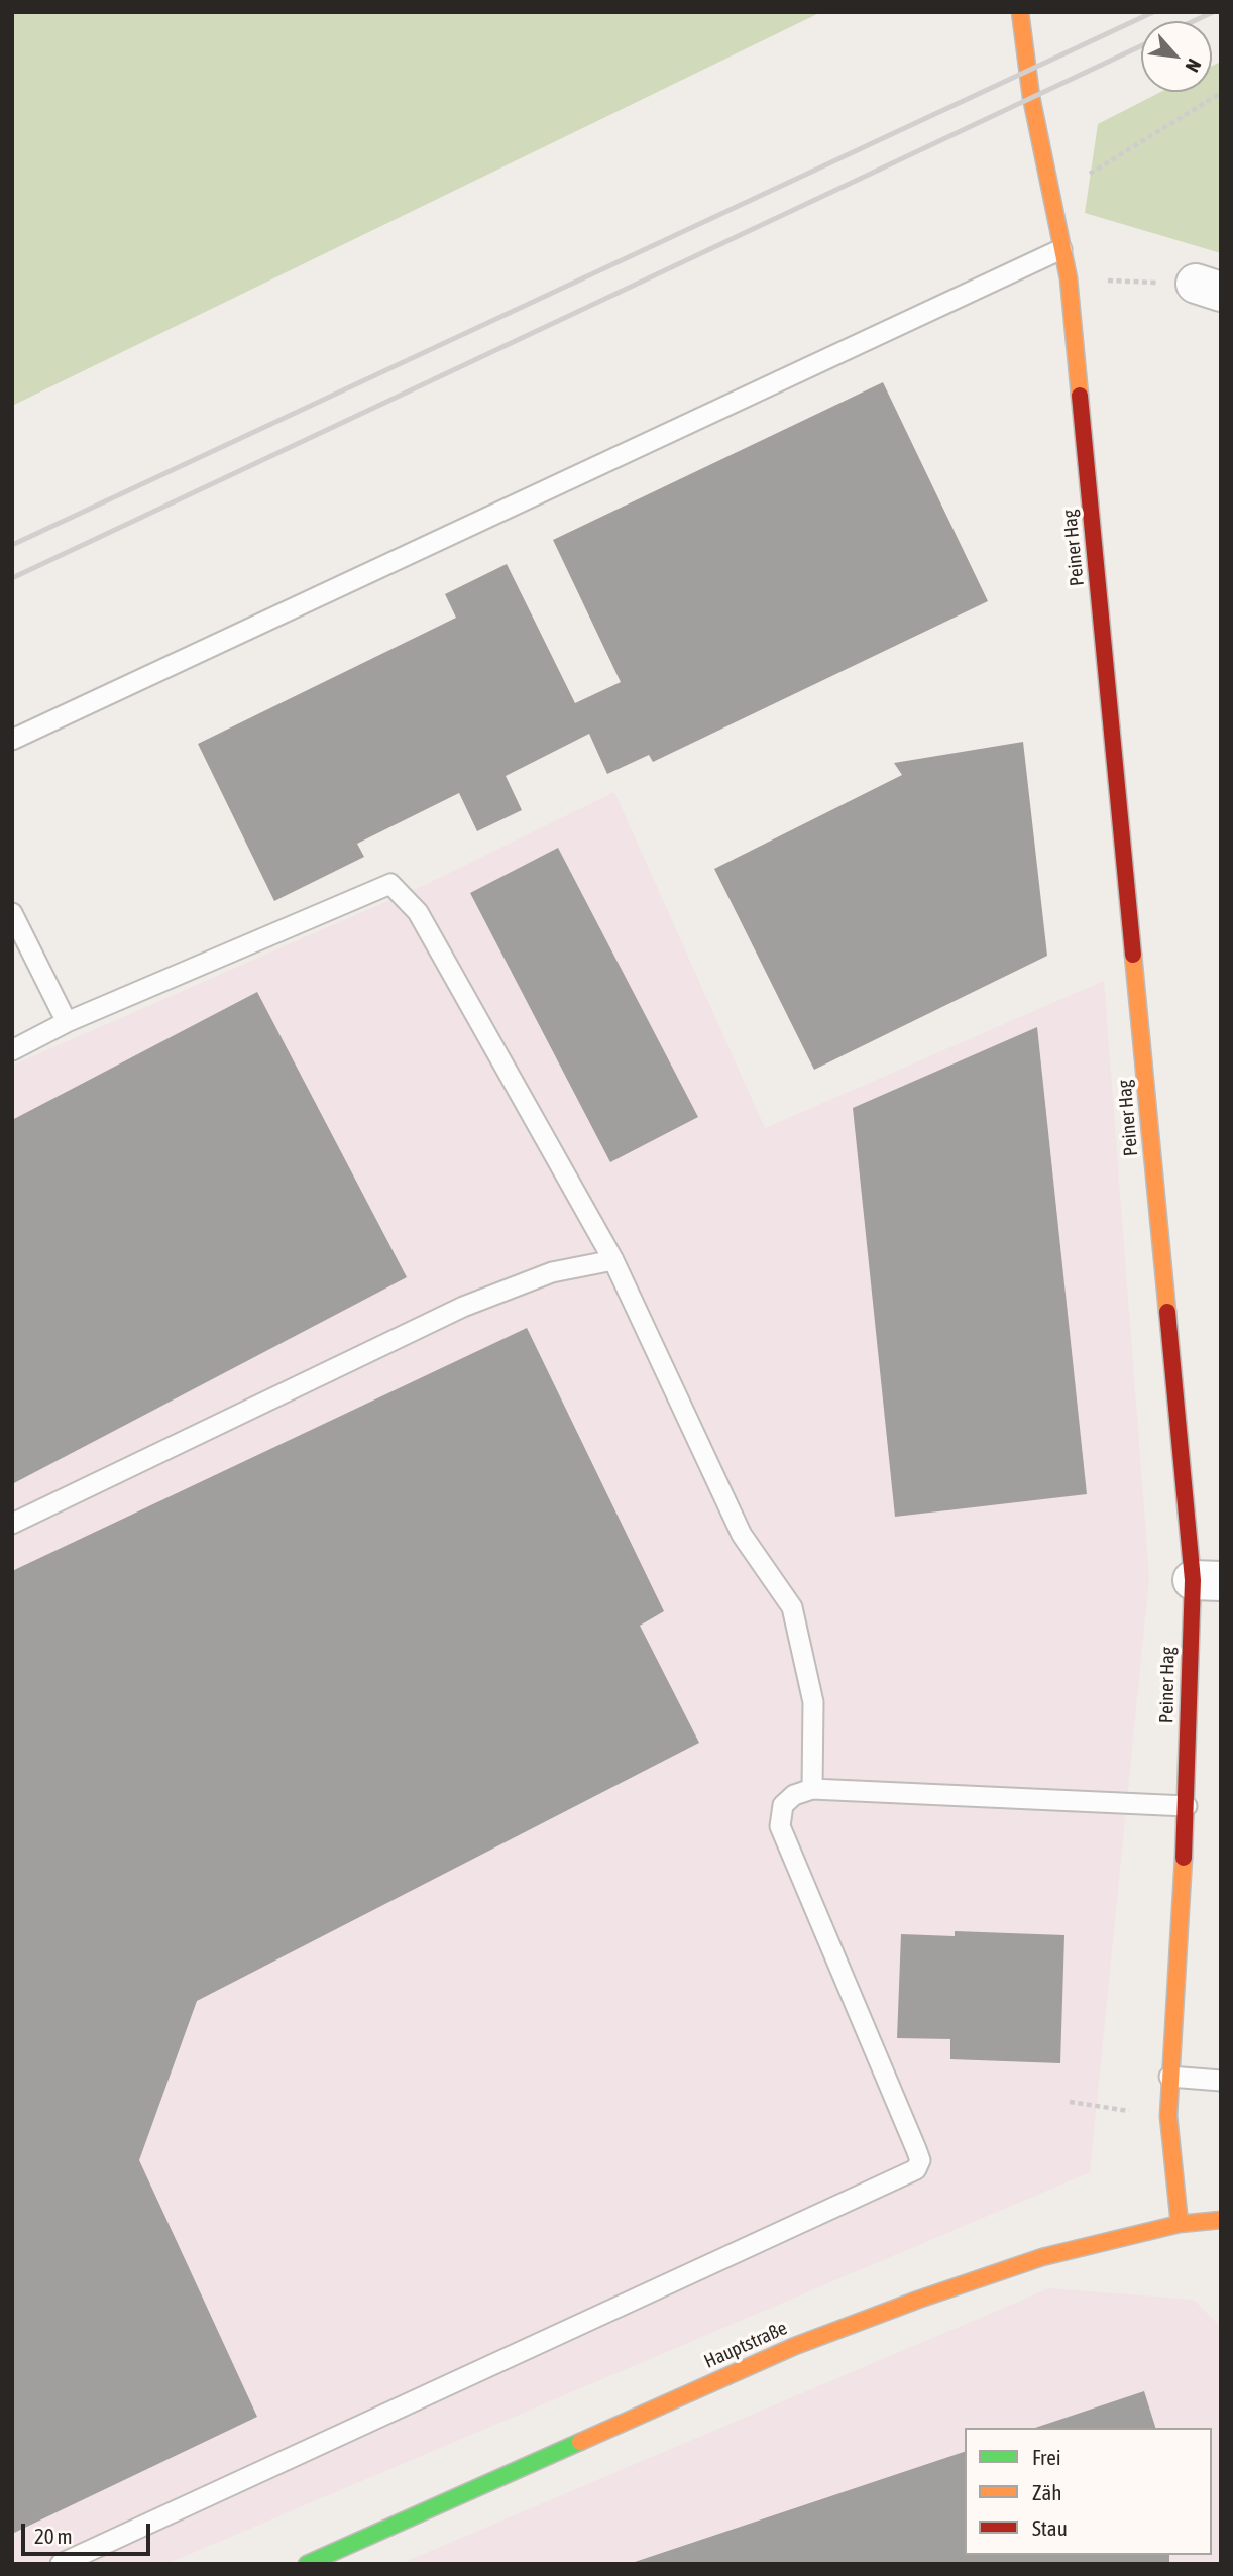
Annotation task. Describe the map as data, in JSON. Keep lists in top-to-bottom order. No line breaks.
{"streets":{"street":["Peiner Hag","Hauptstraße"]},"crossings":[["Peiner Hag","Hauptstraße"]],"legend":["Frei","Zäh","Stau"],"scale_bar":"20 m","north":"bottom right"}
